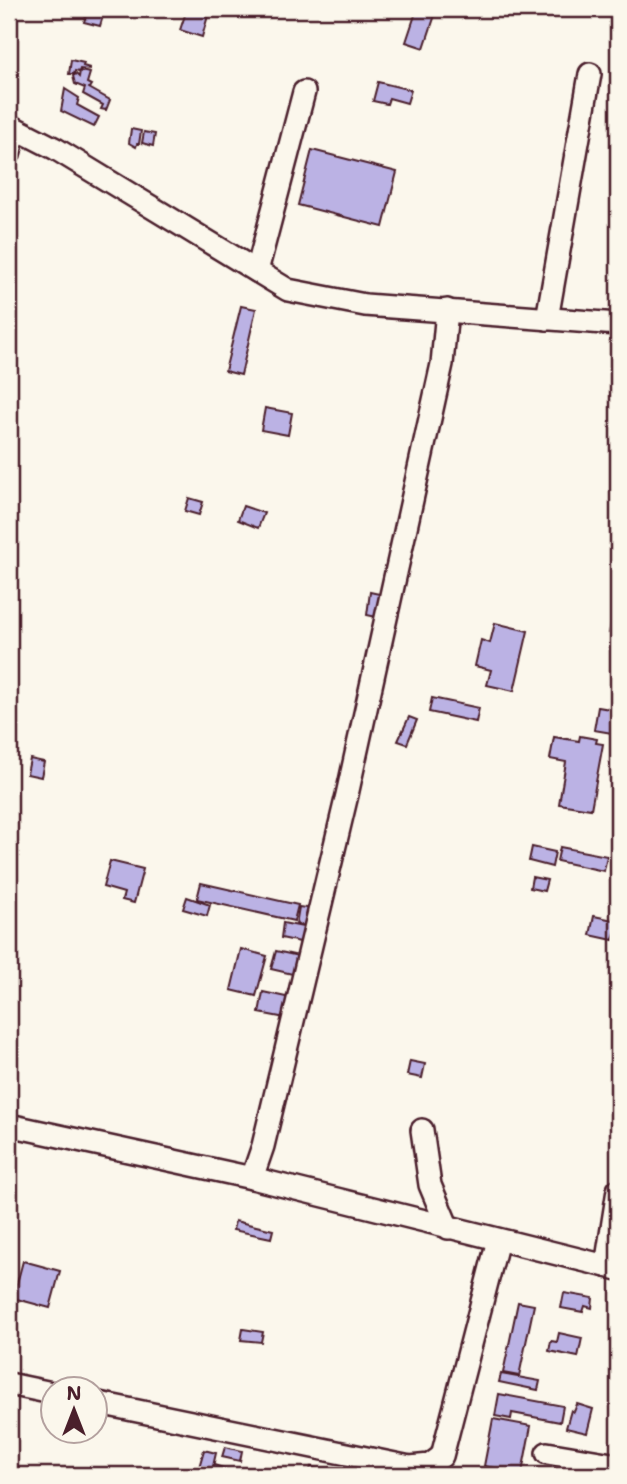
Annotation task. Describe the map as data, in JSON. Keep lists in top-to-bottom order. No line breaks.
{"north":"top"}
